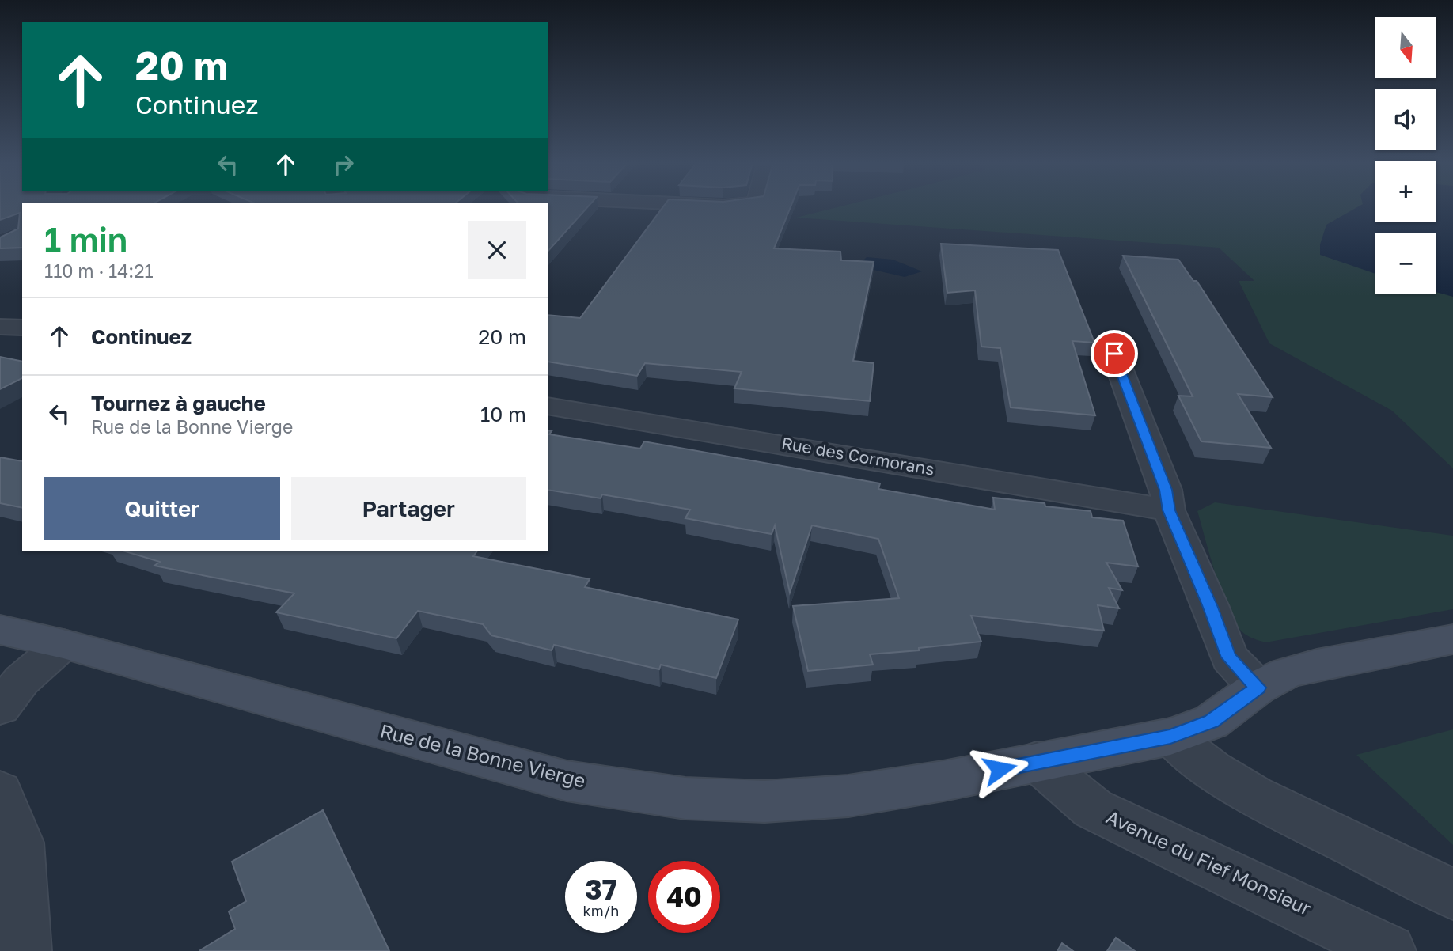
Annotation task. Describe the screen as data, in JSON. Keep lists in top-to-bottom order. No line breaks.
{"streets":{"street":["Rue des Cormorans","Rue de la Bonne Vierge","Avenue du Fief Monsieur"]},"crossings":[["Rue de la Bonne Vierge","Avenue du Fief Monsieur"]],"north":"bottom","page":{"map_buttons":["+","−"],"turn":["20 m","Continuez"],"heading":["1 min","110 m · 14:21"],"list":[{"name":"Continuez","value":"20 m"},{"name":"Tournez à gauche","note":"Rue de la Bonne Vierge","value":"10 m"}],"buttons":["Quitter","Partager"],"speed":"37 km/h","limit":"40"}}
